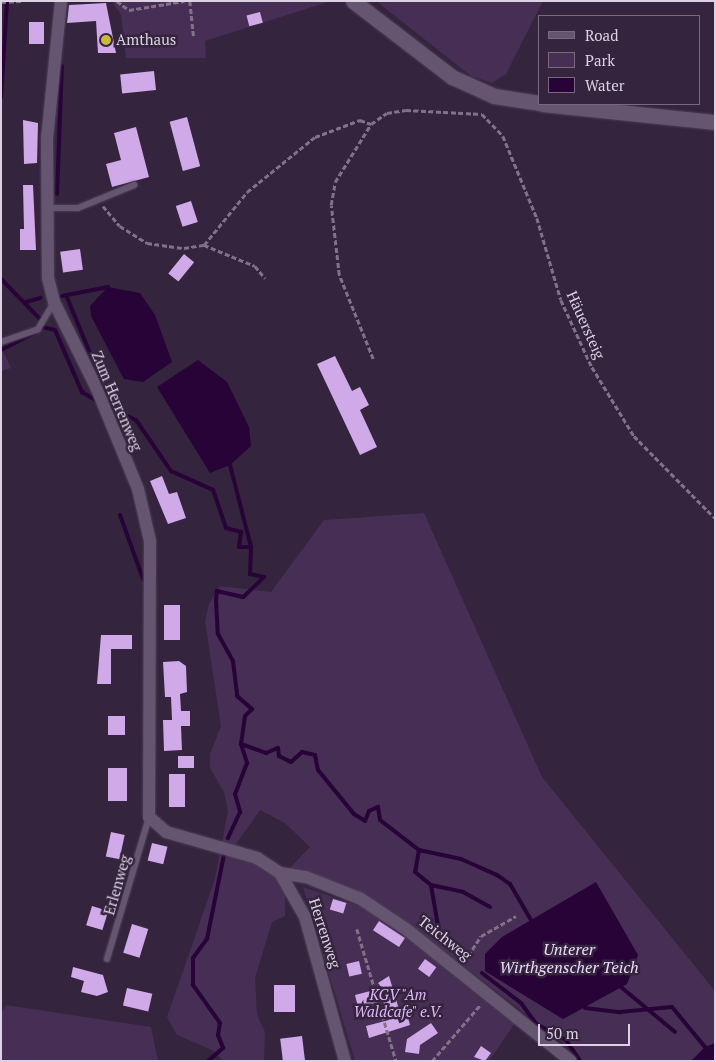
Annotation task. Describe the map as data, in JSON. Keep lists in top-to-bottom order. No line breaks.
{"streets":{"street":["Zum Herrenweg","Herrenweg","Teichweg"],"lane":["Erlenweg"],"path":["Häuersteig"]},"crossings":[["Zum Herrenweg","Erlenweg"],["Zum Herrenweg","Herrenweg"],["Erlenweg","Herrenweg"],["Herrenweg","Teichweg"]],"water":["Unterer Wirthgenscher Teich"],"parks":["KGV \"Am Waldcafe\" e.V."],"places":["Amthaus"],"legend":["Road","Park","Water"],"scale_bar":"50 m"}
